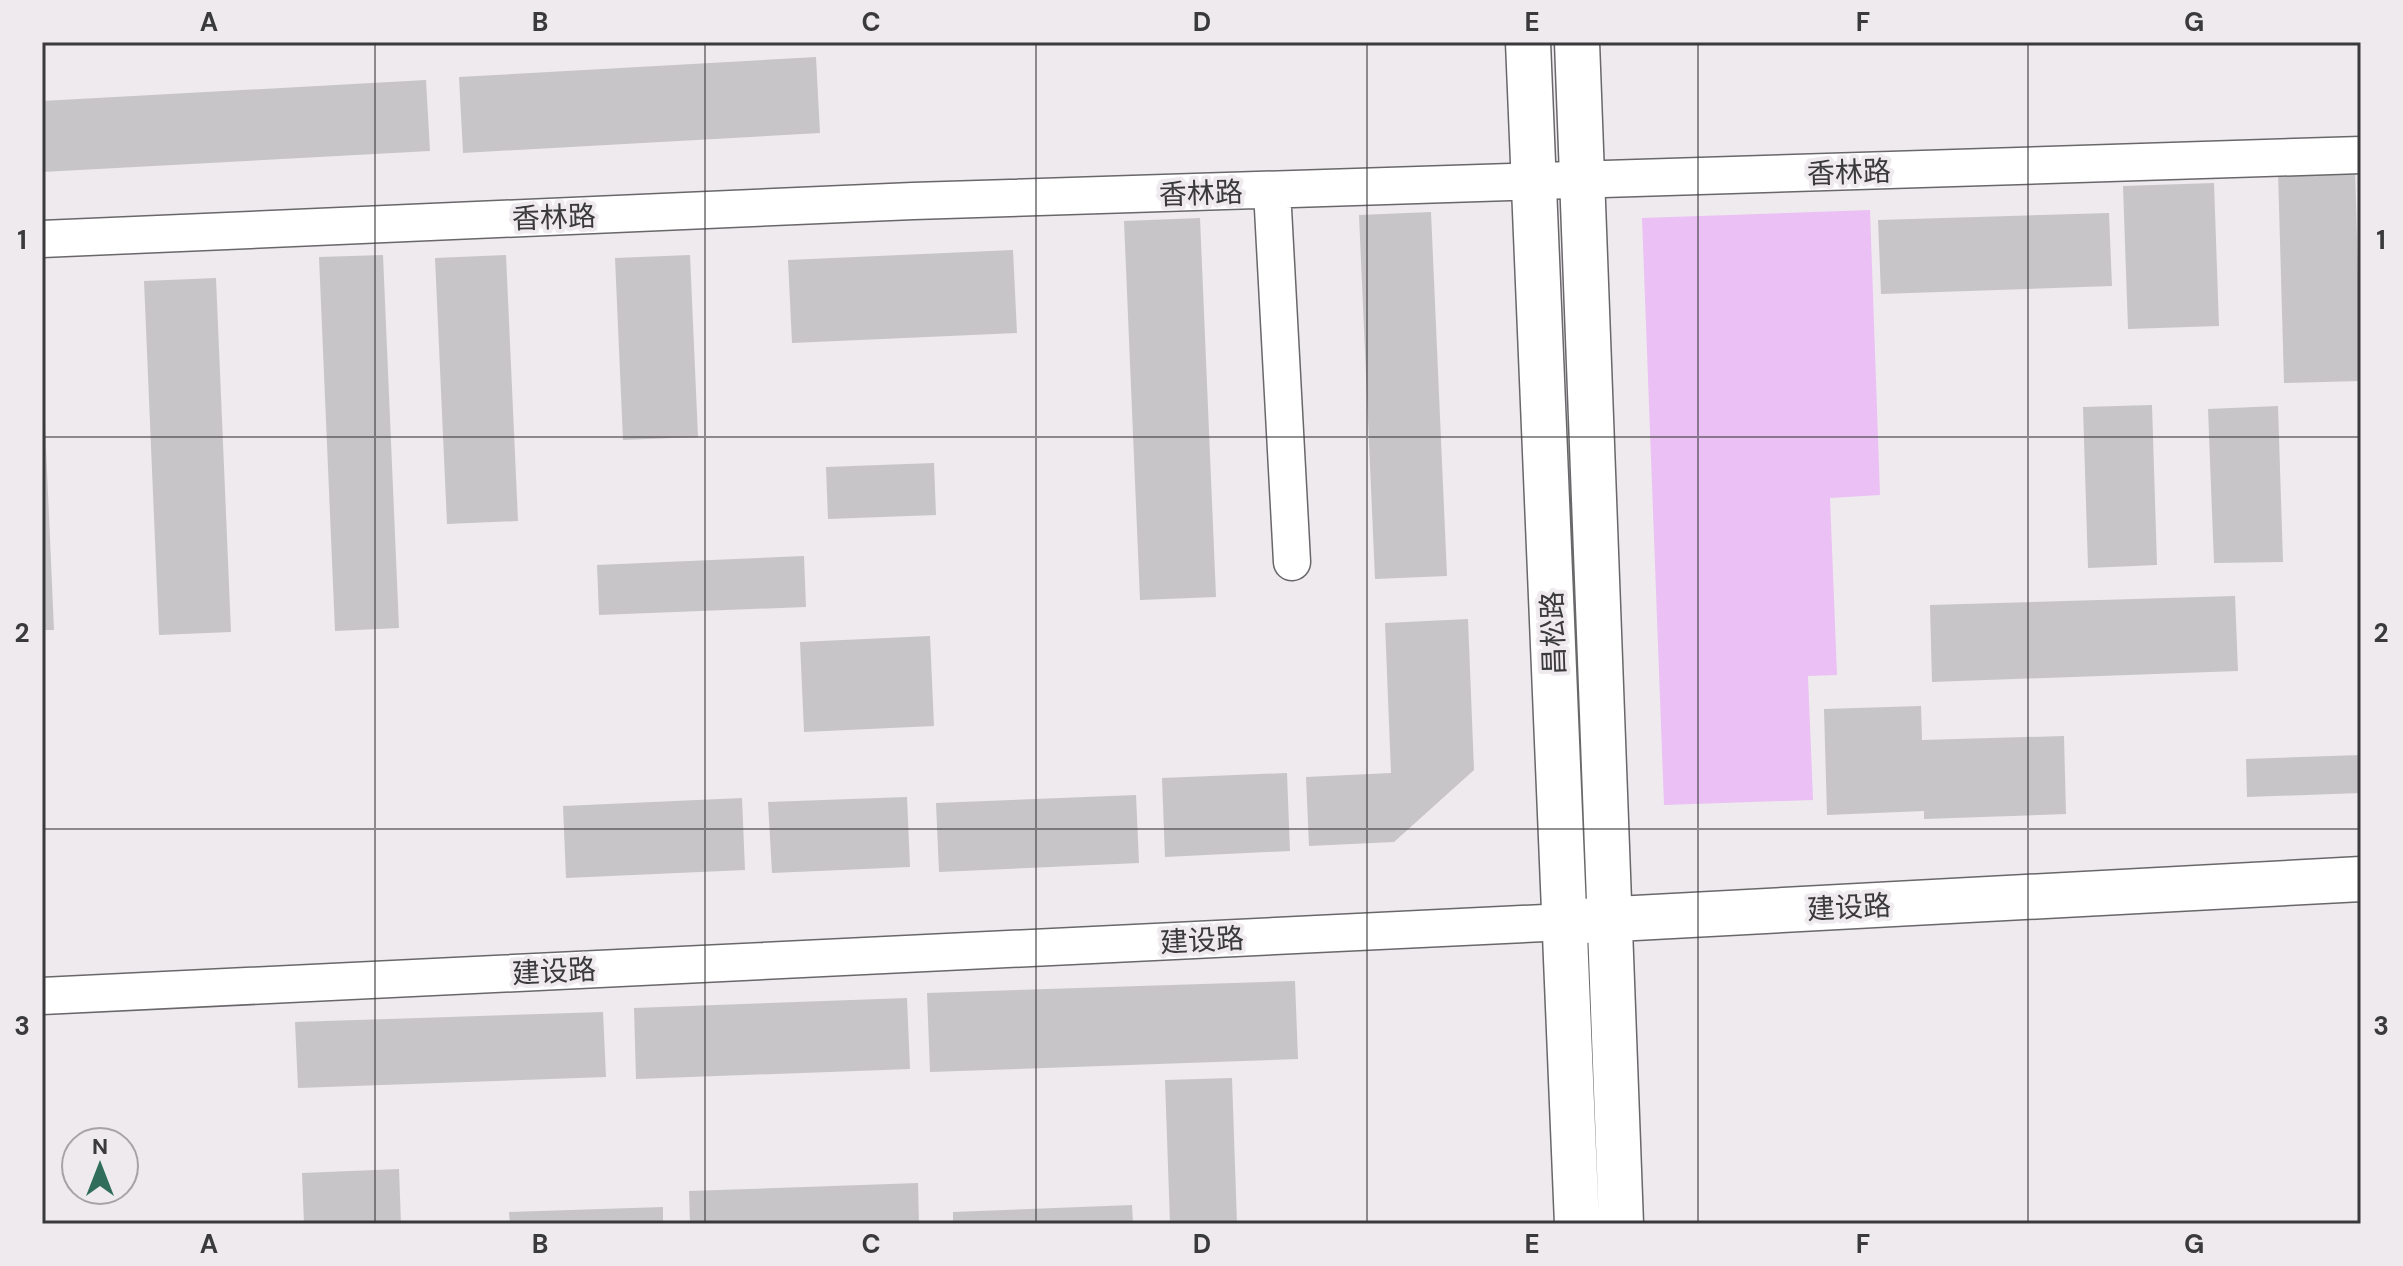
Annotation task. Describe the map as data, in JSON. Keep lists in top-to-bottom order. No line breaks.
{"streets":{"main road":["昌松路","建设路"],"street":["香林路"]},"crossings":[["香林路","昌松路"],["昌松路","建设路"]],"north":"top","grid":{"columns":["A","B","C","D","E","F","G"],"rows":["1","2","3"]}}
